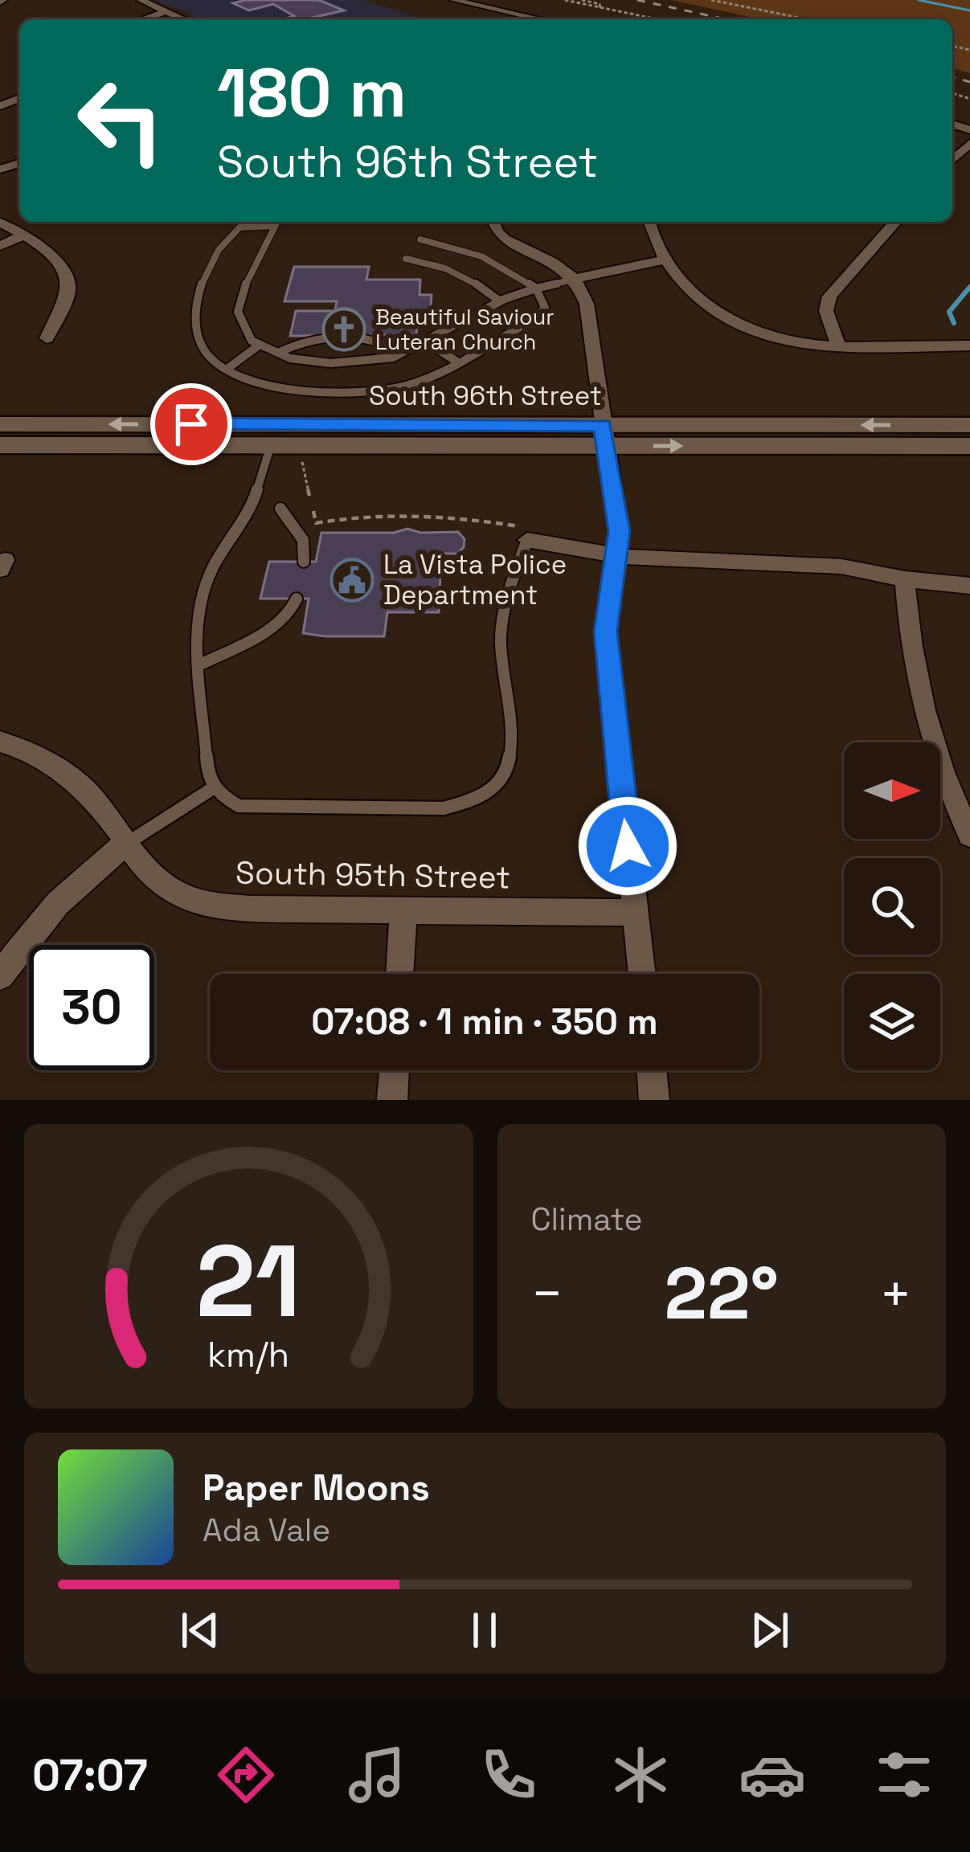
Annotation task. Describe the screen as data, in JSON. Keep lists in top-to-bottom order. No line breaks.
{"streets":{"main road":["South 96th Street"],"street":["South 95th Street"]},"places":{"church":["Beautiful Saviour Luteran Church"],"public building":["La Vista Police Department"]},"north":"right","page":{"turn":["180 m","South 96th Street"],"limit":"30","trip":"07:08 · 1 min · 350 m","tile":"Climate","heat":["−","22°","+"],"song":["Paper Moons","Ada Vale"],"tabs":"07:07","gauge":["21","km/h"]}}
